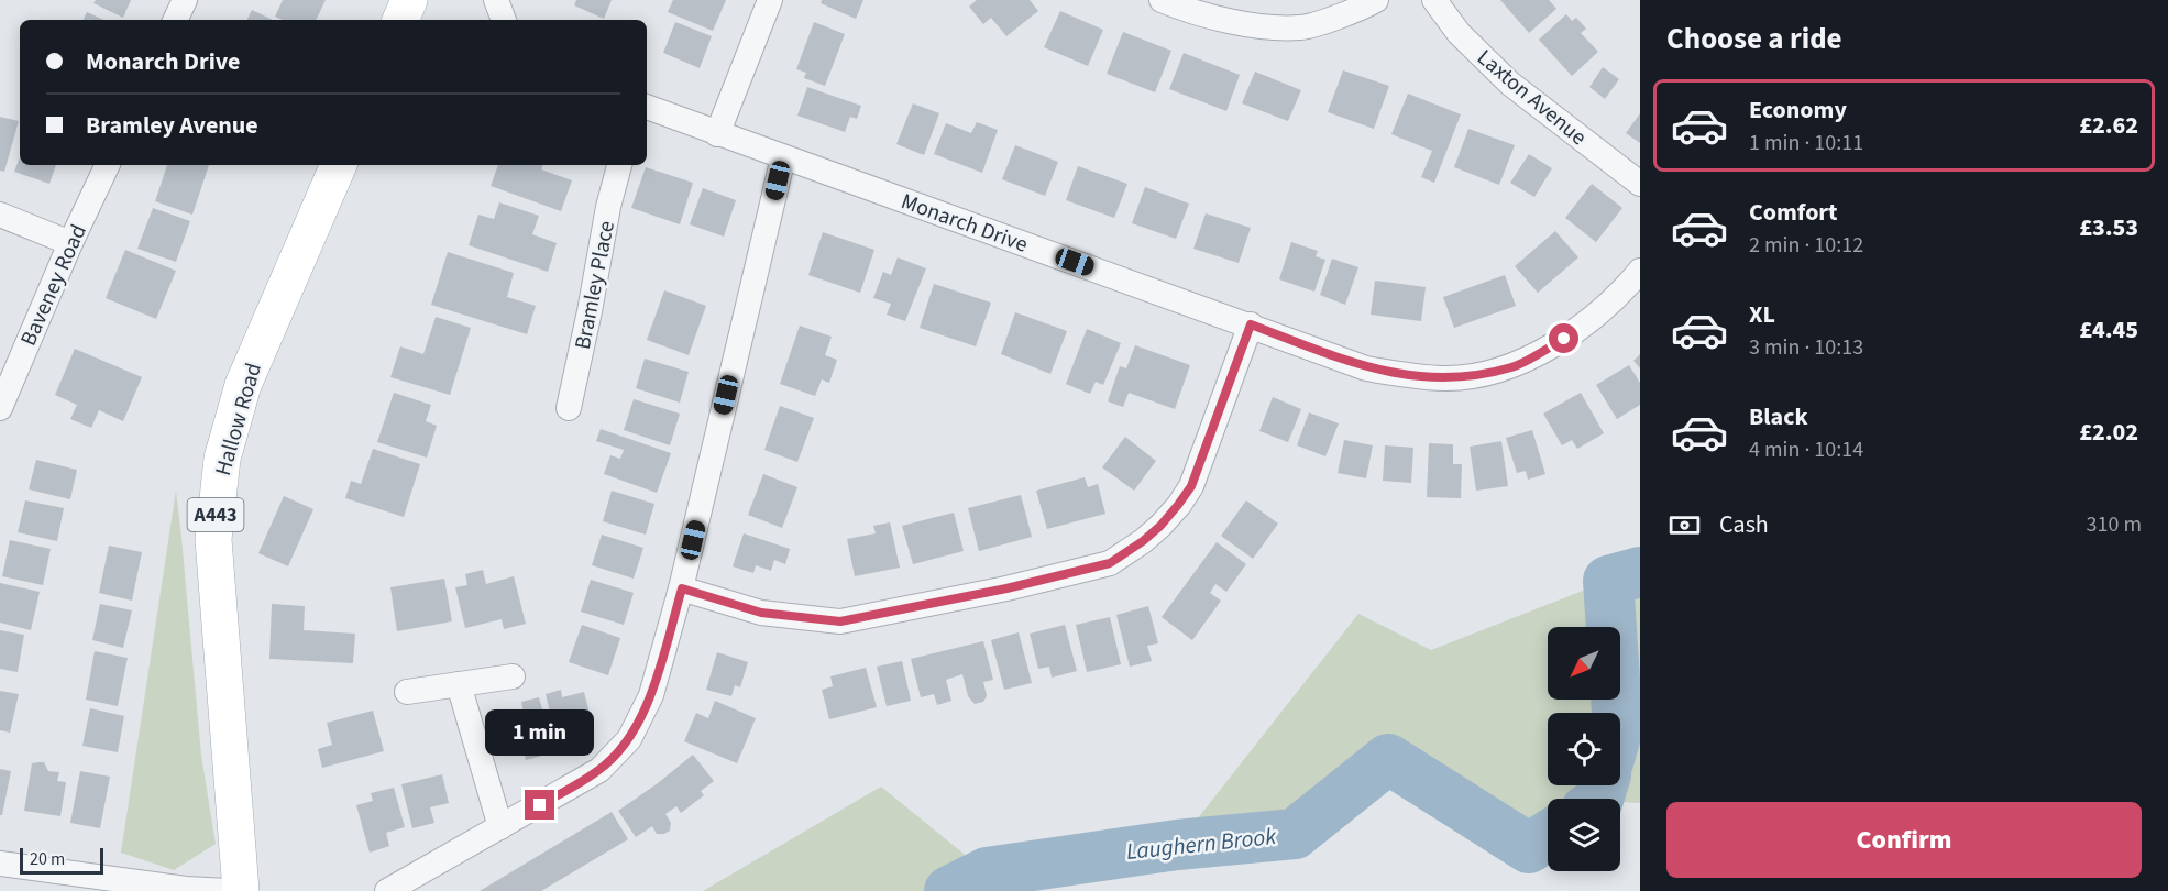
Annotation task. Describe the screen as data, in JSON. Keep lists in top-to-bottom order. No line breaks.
{"streets":{"main road":["Hallow Road","A443"],"street":["Laxton Avenue","Monarch Drive","Baveney Road","Bramley Place"]},"water":["Laughern Brook"],"scale_bar":"20 m","north":"bottom left","page":{"heading":"Choose a ride","banner":["Monarch Drive","Bramley Avenue"],"list":[{"name":"Economy","note":"1 min · 10:11","value":"£2.62"},{"name":"Comfort","note":"2 min · 10:12","value":"£3.53"},{"name":"XL","note":"3 min · 10:13","value":"£4.45"},{"name":"Black","note":"4 min · 10:14","value":"£2.02"}],"pay":["Cash","310 m"],"bubble":"1 min","buttons":"Confirm","scale":"20 m"}}
